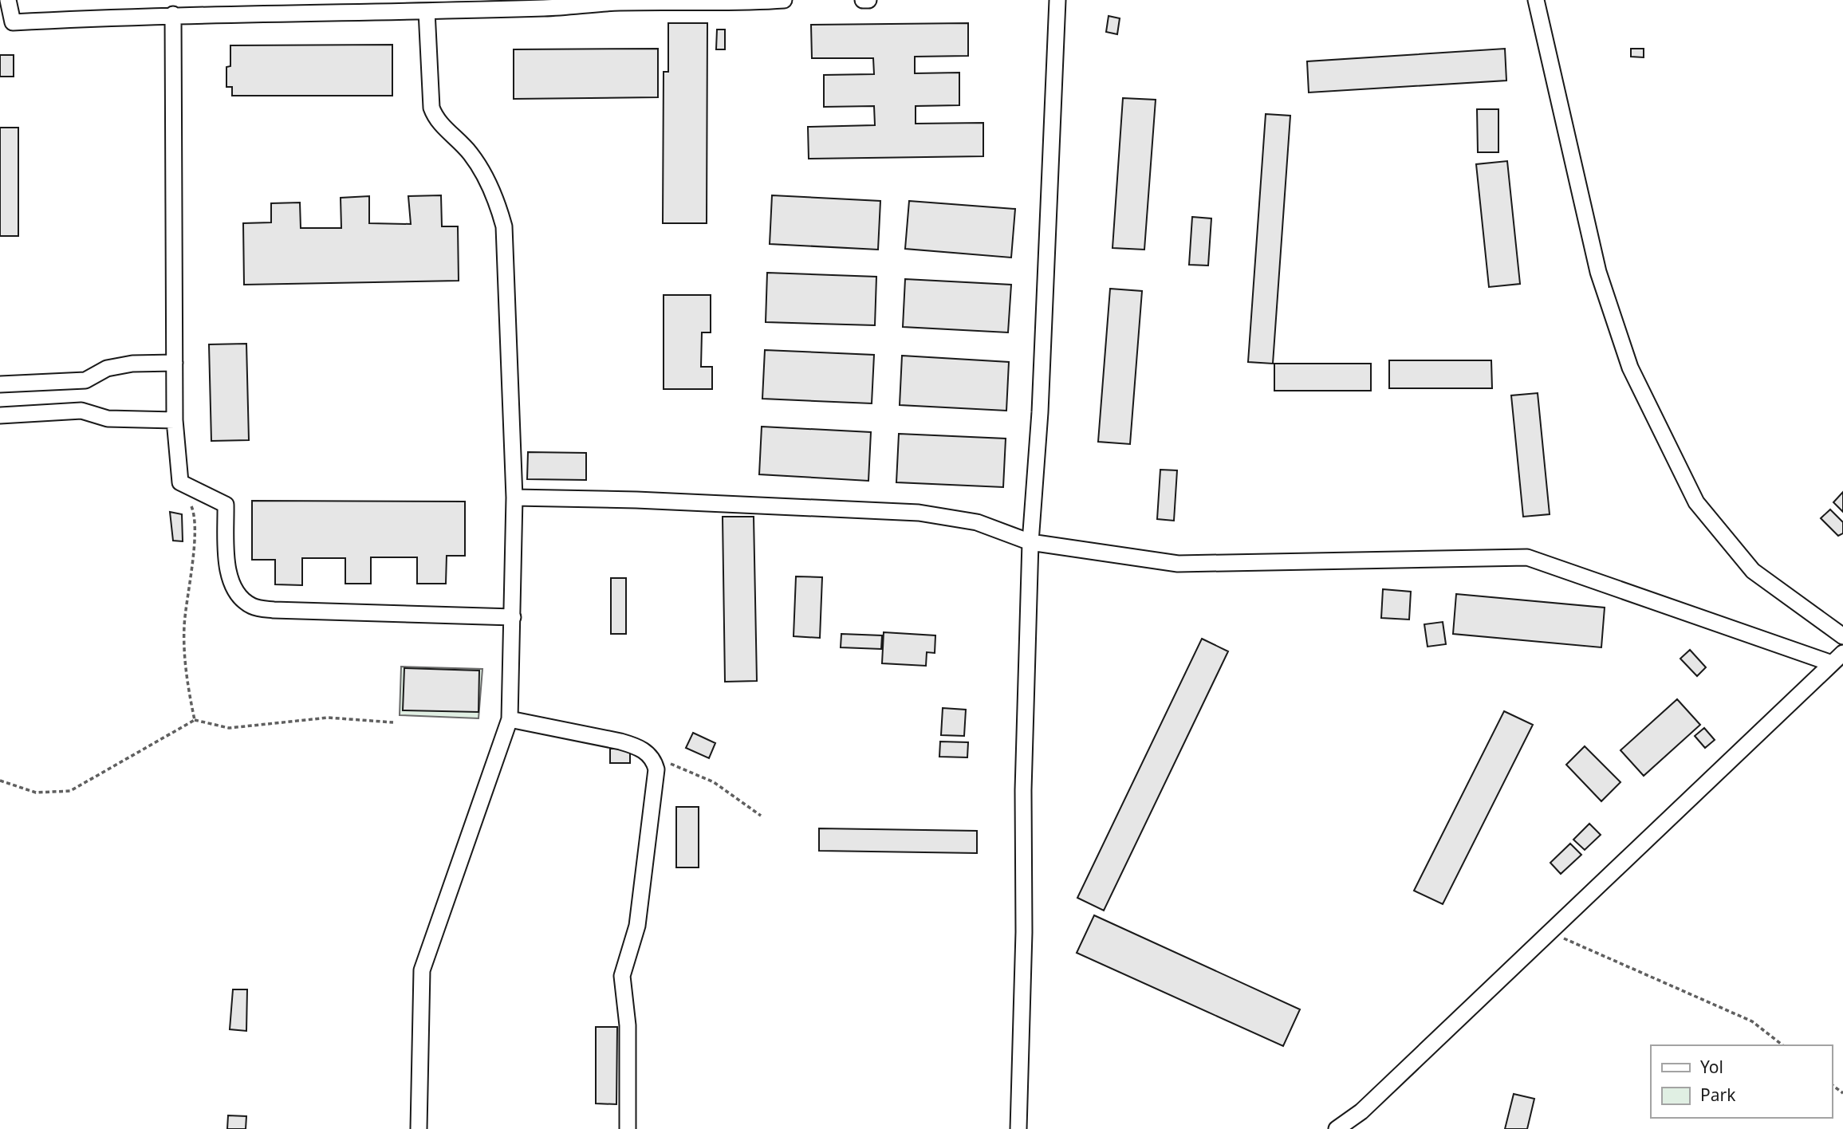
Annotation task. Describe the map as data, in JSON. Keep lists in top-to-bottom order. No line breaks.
{"legend":["Yol","Park"]}
